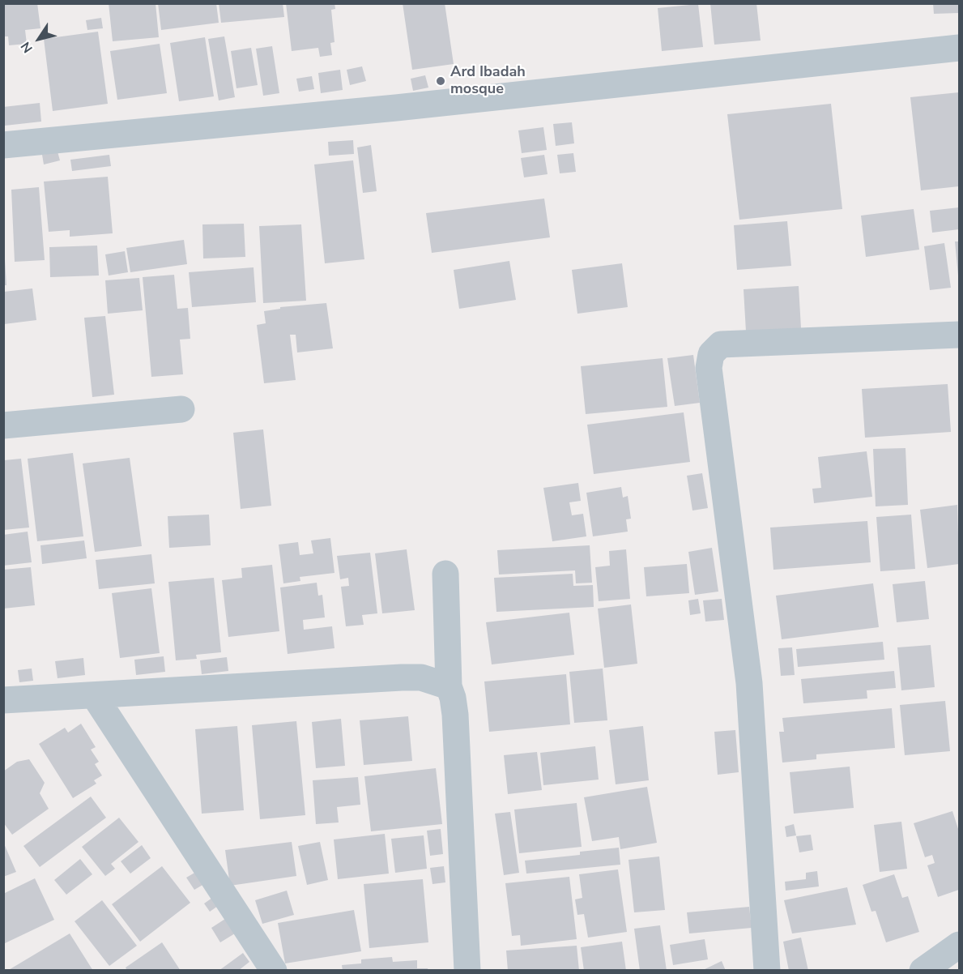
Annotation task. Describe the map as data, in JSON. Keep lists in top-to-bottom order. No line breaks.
{"places":["Ard Ibadah mosque"],"north":"bottom left"}
